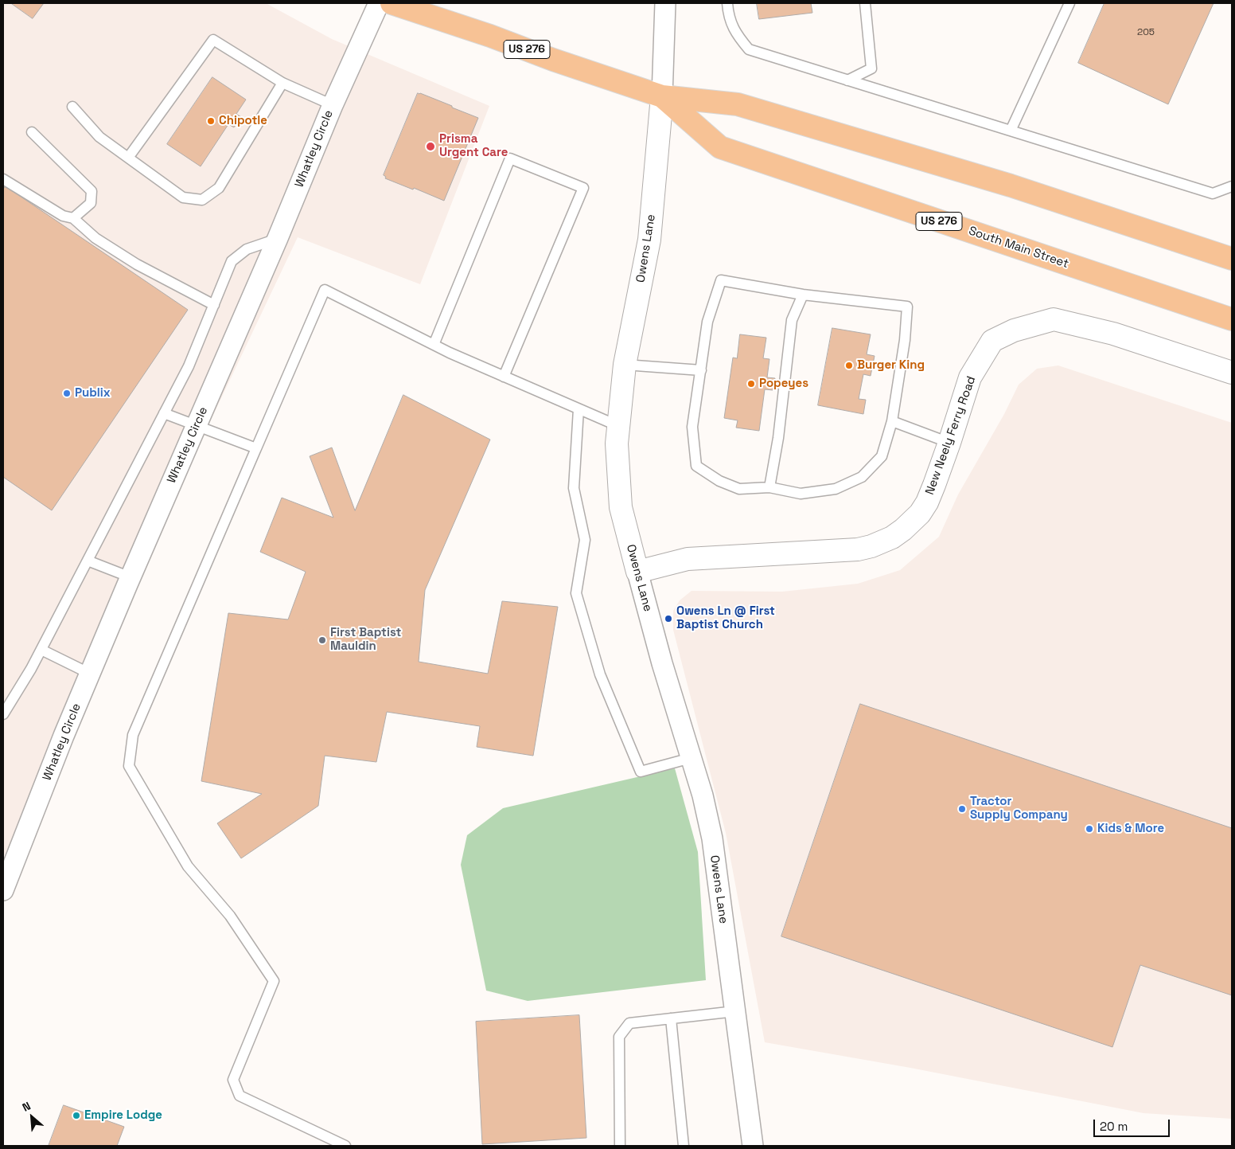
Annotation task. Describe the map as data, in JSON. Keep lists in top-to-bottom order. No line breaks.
{"streets":{"main road":["US 276","South Main Street"],"street":["Whatley Circle","Owens Lane","New Neely Ferry Road"]},"crossings":[["South Main Street","Owens Lane"],["Owens Lane","New Neely Ferry Road"]],"places":["Chipotle","Prisma Urgent Care","Burger King","Popeyes","Publix","Owens Ln @ First Baptist Church","First Baptist Mauldin","Tractor Supply Company","Kids & More","Empire Lodge"],"house_numbers":["205"],"scale_bar":"20 m","north":"top left"}
